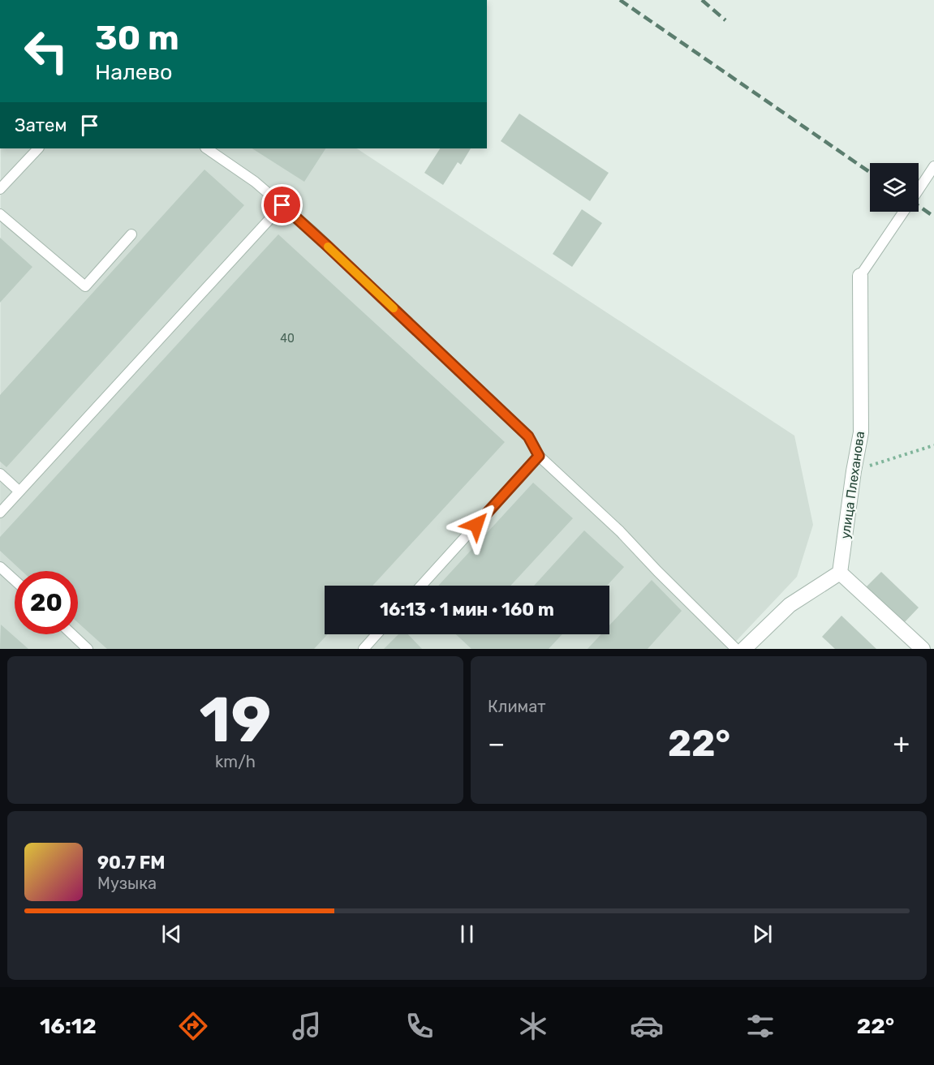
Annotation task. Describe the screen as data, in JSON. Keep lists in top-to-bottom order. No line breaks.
{"streets":{"street":["улица Плеханова"]},"house_numbers":["40"],"page":{"turn":["30 m","Налево"],"then":"Затем","limit":"20","trip":"16:13 · 1 мин · 160 m","tile":[["19","km/h"],"Климат"],"heat":["−","22°","+"],"song":["90.7 FM","Музыка"],"tabs":["16:12","22°"]}}
